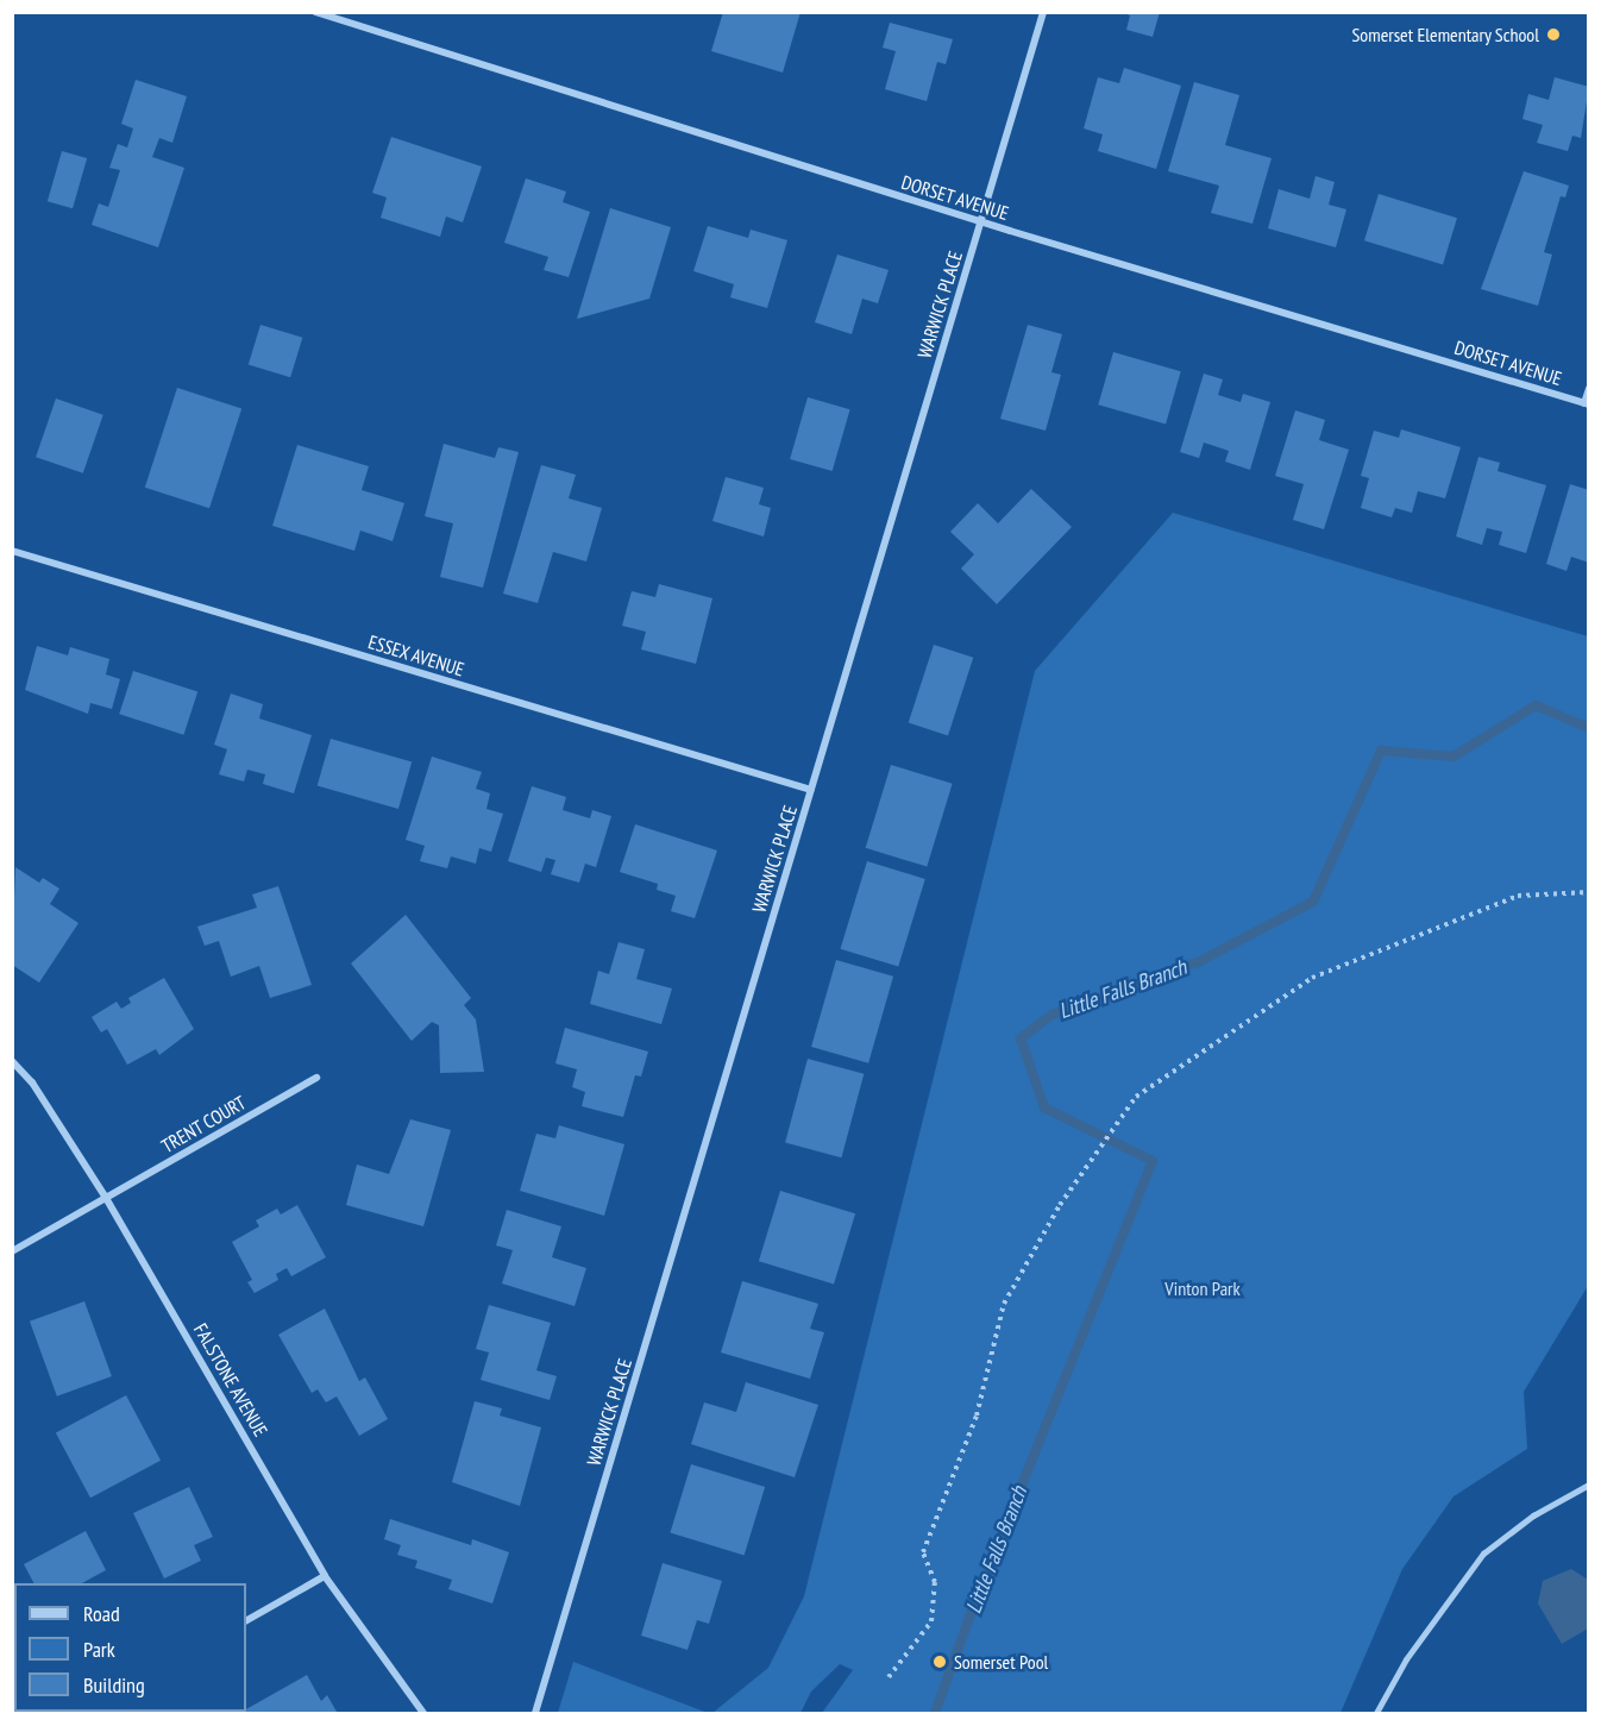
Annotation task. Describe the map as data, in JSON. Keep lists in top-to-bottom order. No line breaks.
{"streets":{"street":["DORSET AVENUE","WARWICK PLACE","ESSEX AVENUE","TRENT COURT","FALSTONE AVENUE"]},"crossings":[["DORSET AVENUE","WARWICK PLACE"],["WARWICK PLACE","ESSEX AVENUE"],["TRENT COURT","FALSTONE AVENUE"]],"water":["Little Falls Branch"],"parks":["Vinton Park"],"places":["Somerset Elementary School","Somerset Pool"],"legend":["Road","Park","Building"]}
